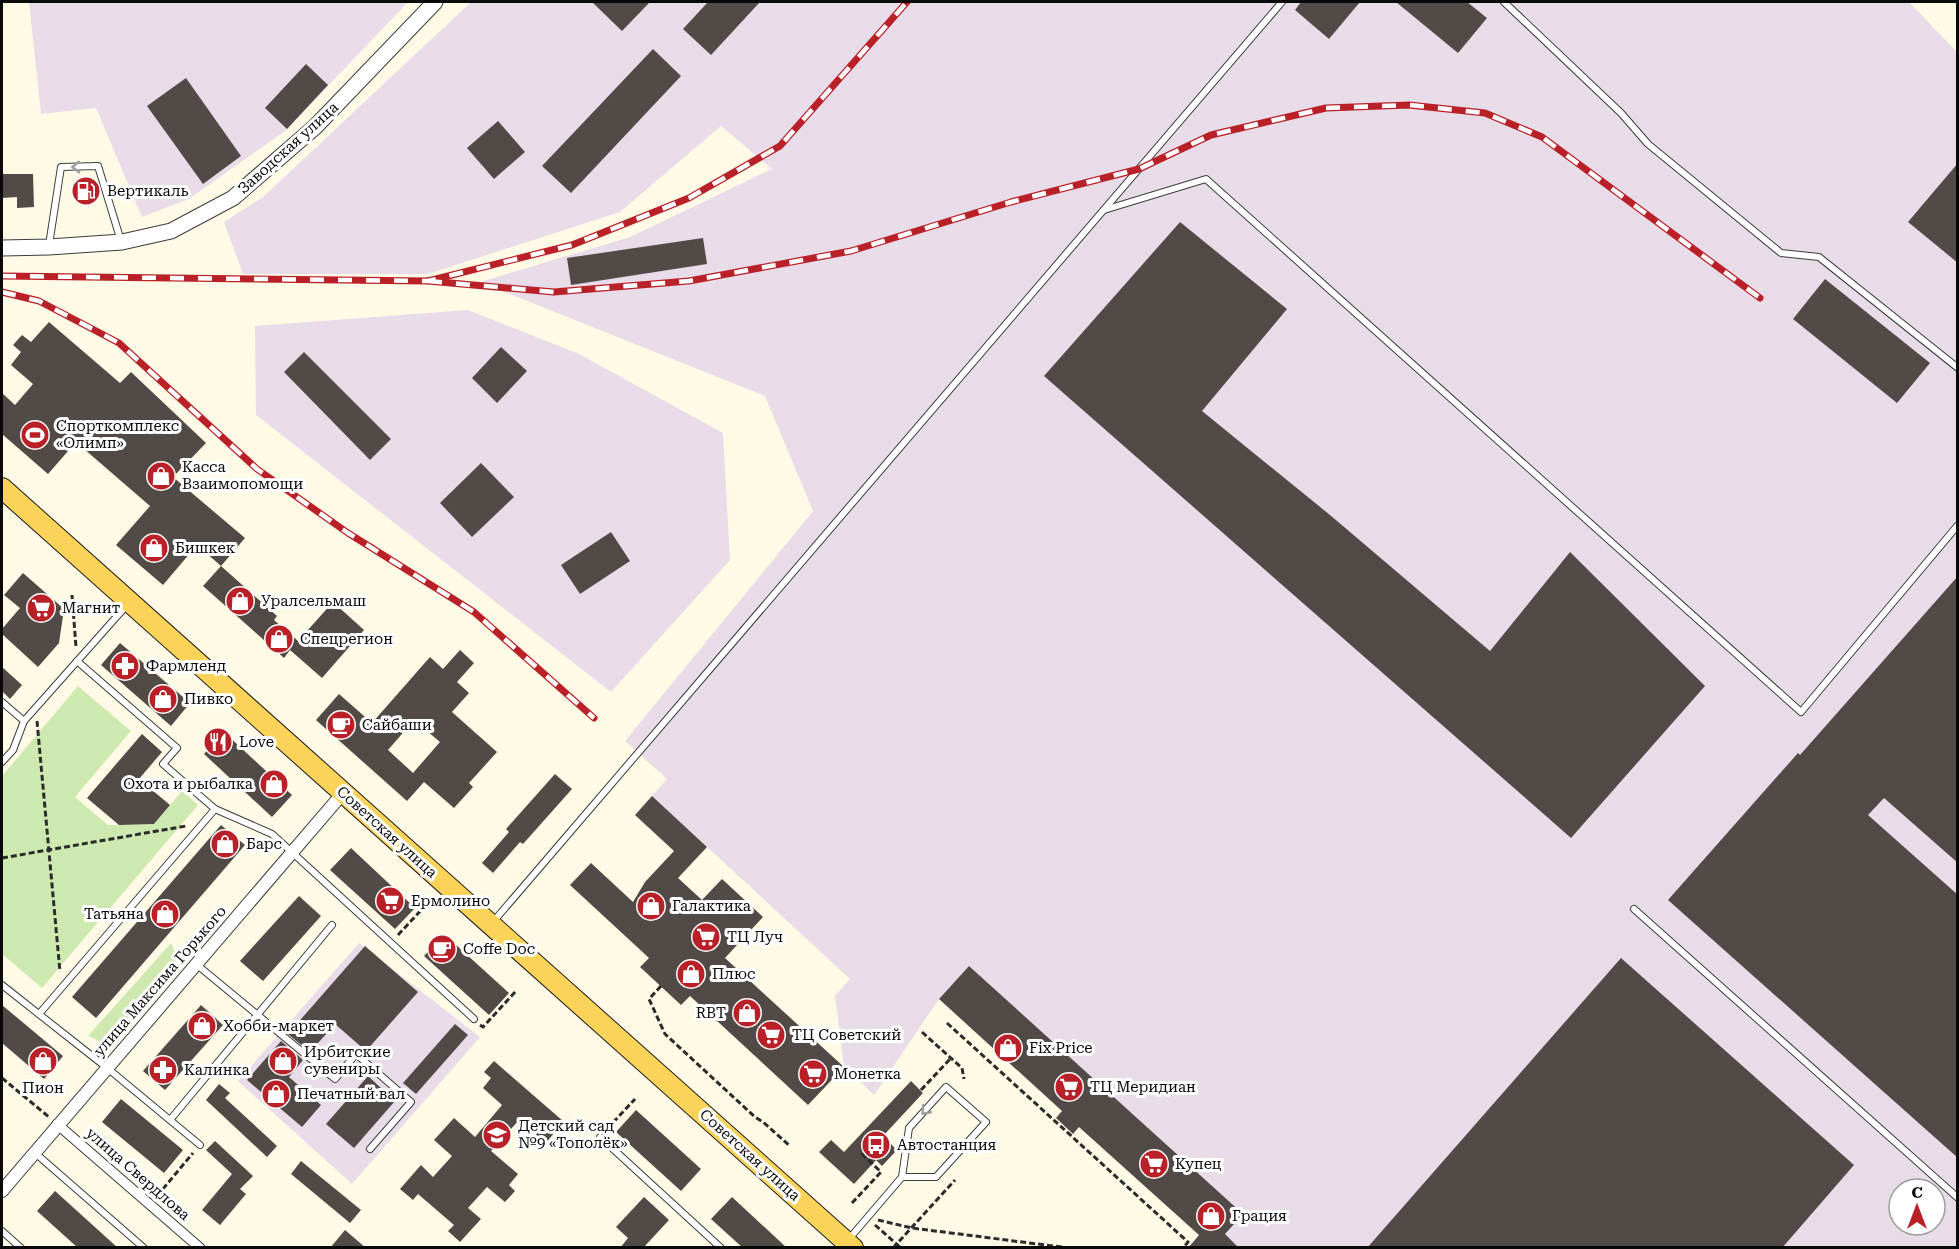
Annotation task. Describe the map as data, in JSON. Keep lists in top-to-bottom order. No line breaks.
{"streets":{"main road":["Советская улица"],"street":["Заводская улица","улица Максима Горького","улица Свердлова"]},"crossings":[["Советская улица","улица Максима Горького"],["улица Максима Горького","улица Свердлова"]],"places":{"fuel station":["Вертикаль"],"sports":["Спорткомплекс «Олимп»"],"shop":["Касса Взаимопомощи","Бишкек","Уралсельмаш","Спецрегион","Пивко","Охота и рыбалка","Барс","Галактика","Татьяна","Плюс","RBT","Хобби-маркет","Fix Price","Пион","Ирбитские сувениры","Печатный вал","Грация"],"supermarket":["Магнит","Ермолино","ТЦ Луч","ТЦ Советский","Монетка","ТЦ Меридиан","Купец"],"pharmacy":["Фармленд","Калинка"],"cafe":["Сайбаши","Coffe Doc"],"restaurant":["Love"],"school or university":["Детский сад №9 «Тополёк»"],"bus stop":["Автостанция"]},"north":"top"}
